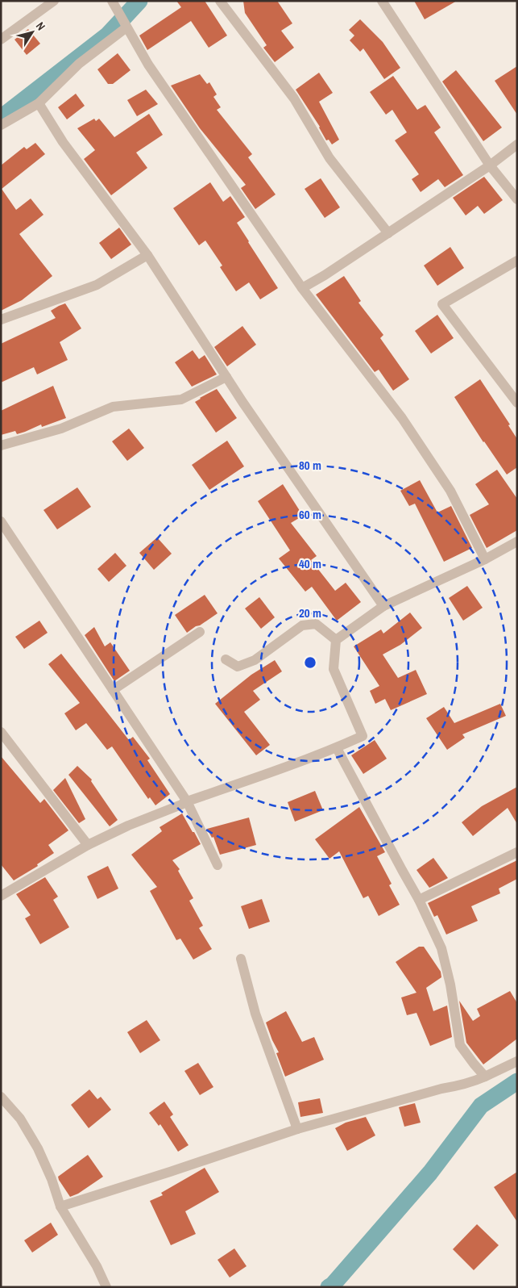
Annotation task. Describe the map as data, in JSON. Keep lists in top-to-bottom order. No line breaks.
{"north":"top right","rings":["80 m","60 m","40 m","20 m"]}
